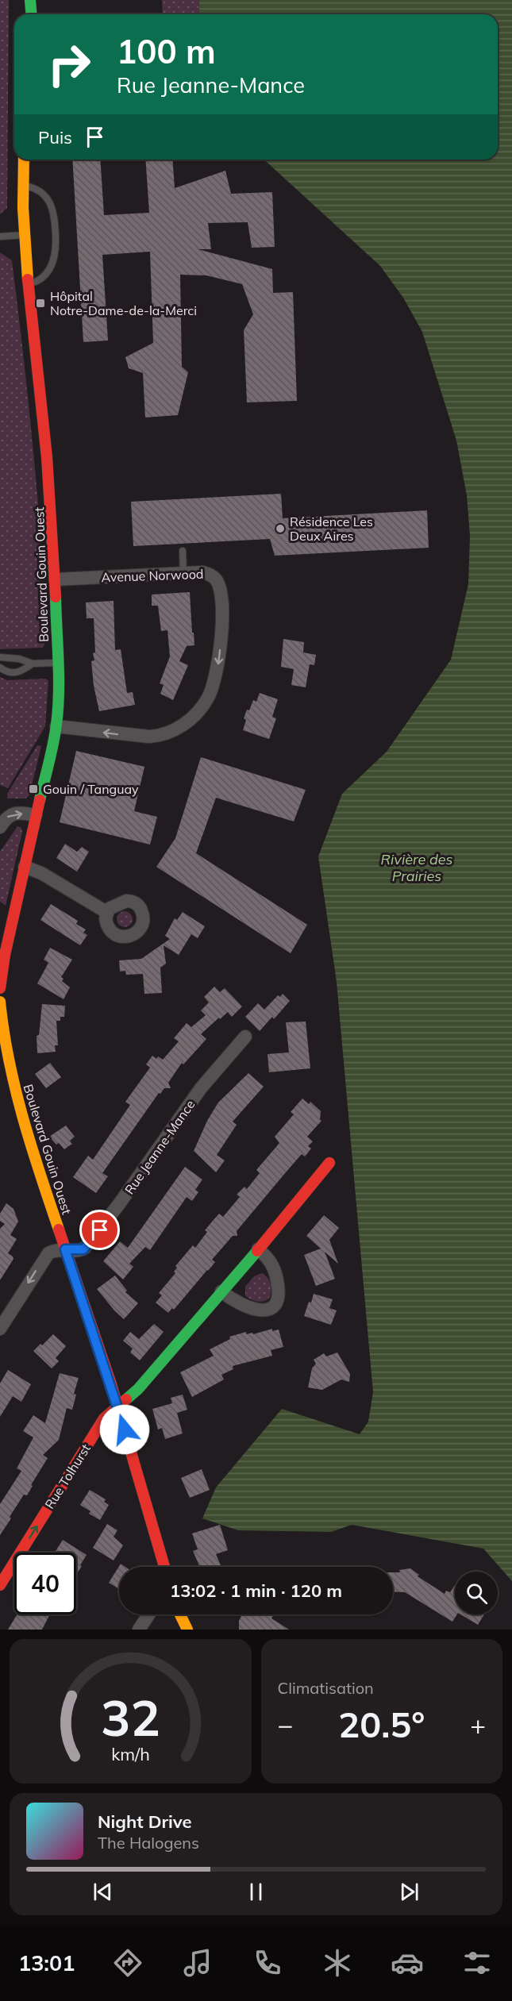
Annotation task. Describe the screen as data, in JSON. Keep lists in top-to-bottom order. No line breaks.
{"streets":{"street":["Boulevard Gouin Ouest","Avenue Norwood","Rue Jeanne-Mance","Rue Tolhurst"]},"crossings":[["Boulevard Gouin Ouest","Avenue Norwood"],["Boulevard Gouin Ouest","Rue Jeanne-Mance"],["Boulevard Gouin Ouest","Rue Tolhurst"]],"one_way":["Rue Tolhurst"],"water":["Rivière des Prairies"],"places":{"transit":["Hôpital Notre-Dame-de-la-Merci","Gouin / Tanguay"],"other":["Résidence Les Deux Aires"]},"page":{"turn":["100 m","Rue Jeanne-Mance"],"then":"Puis","limit":"40","trip":"13:02 · 1 min · 120 m","tile":"Climatisation","heat":["−","20.5°","+"],"song":["Night Drive","The Halogens"],"tabs":"13:01","gauge":["32","km/h"]}}
